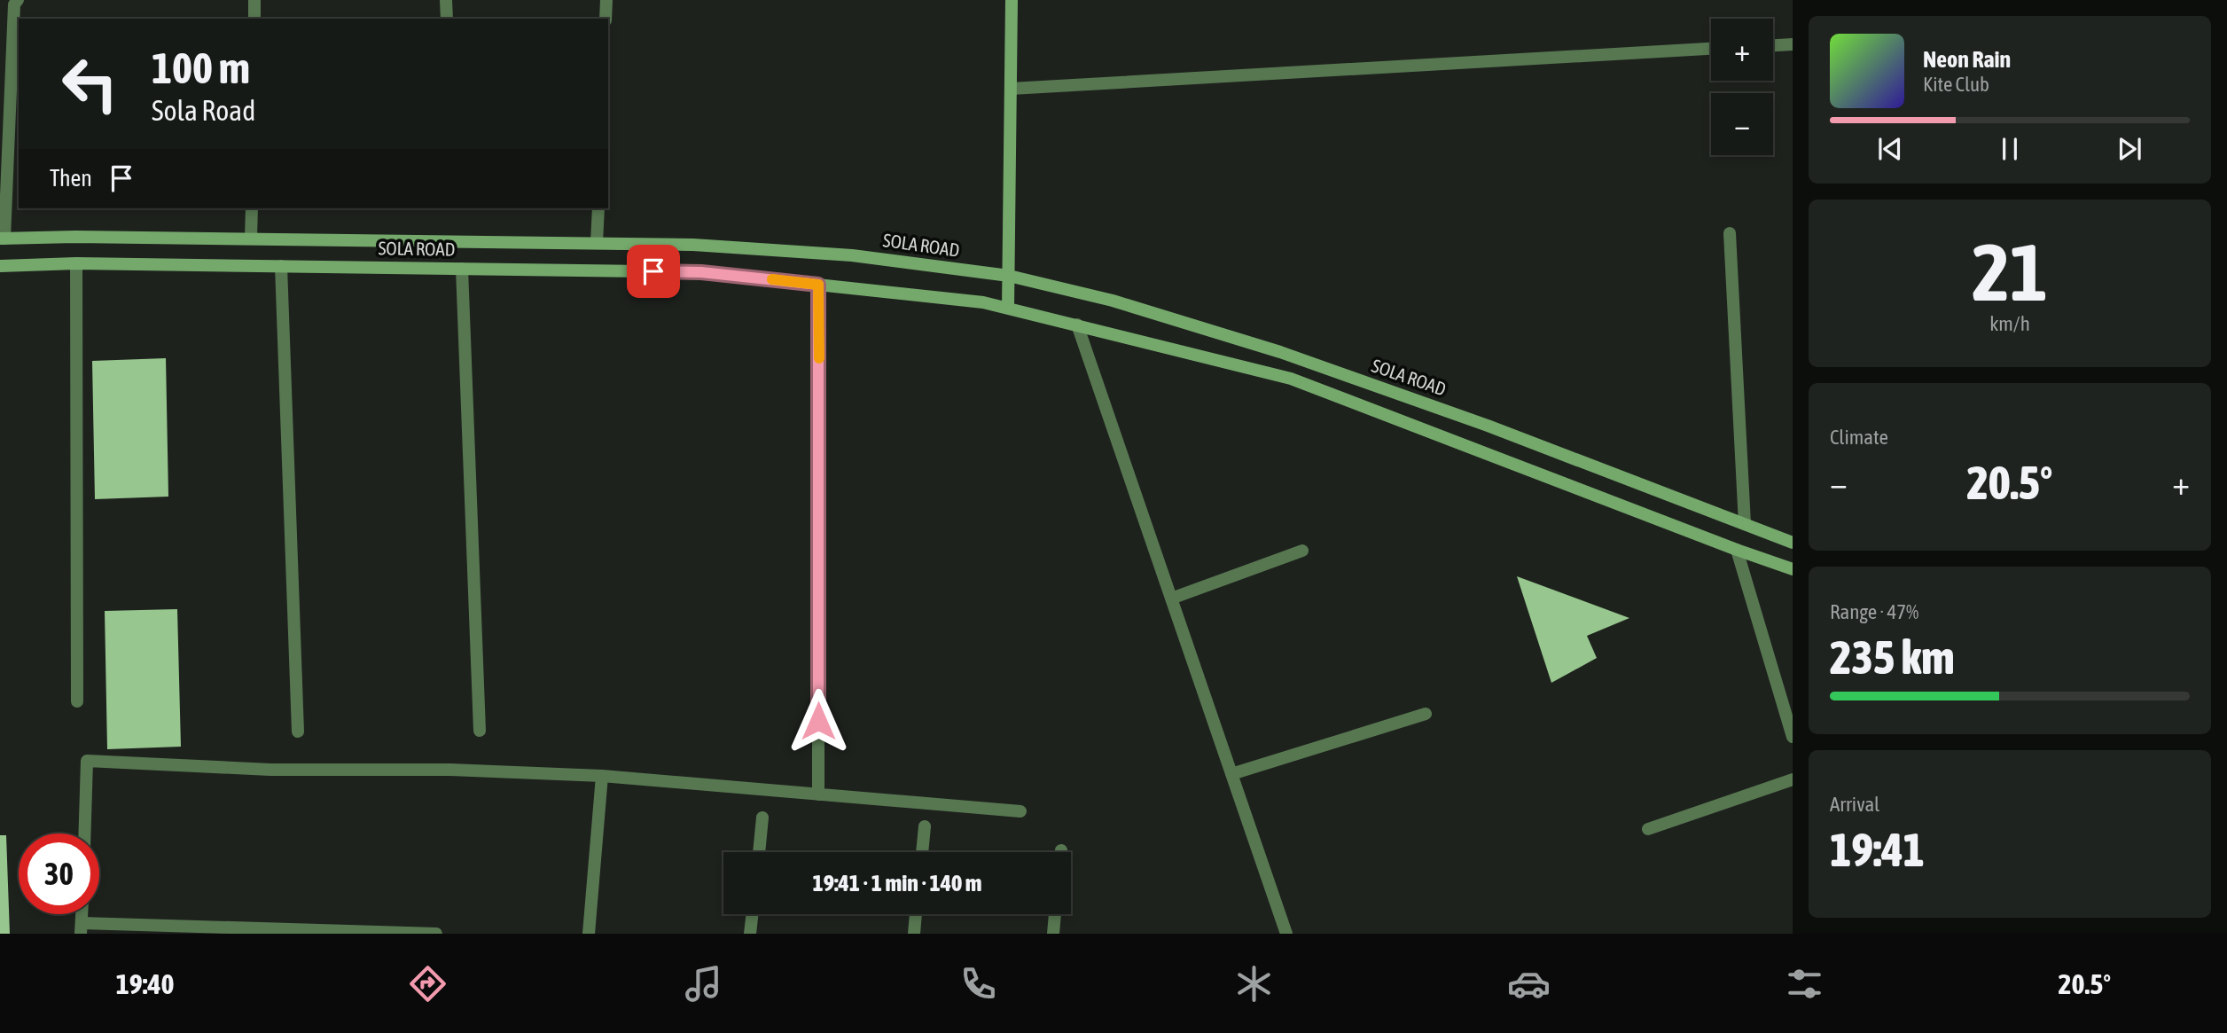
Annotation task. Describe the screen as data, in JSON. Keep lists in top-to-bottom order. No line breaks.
{"streets":{"main road":["SOLA ROAD"]},"page":{"map_buttons":["+","−"],"turn":["100 m","Sola Road"],"song":["Neon Rain","Kite Club"],"then":"Then","tile":[["21","km/h"],"Climate",["Range · 47%","235 km"],["Arrival","19:41"]],"heat":["−","20.5°","+"],"limit":"30","trip":"19:41 · 1 min · 140 m","tabs":["19:40","20.5°"]}}
